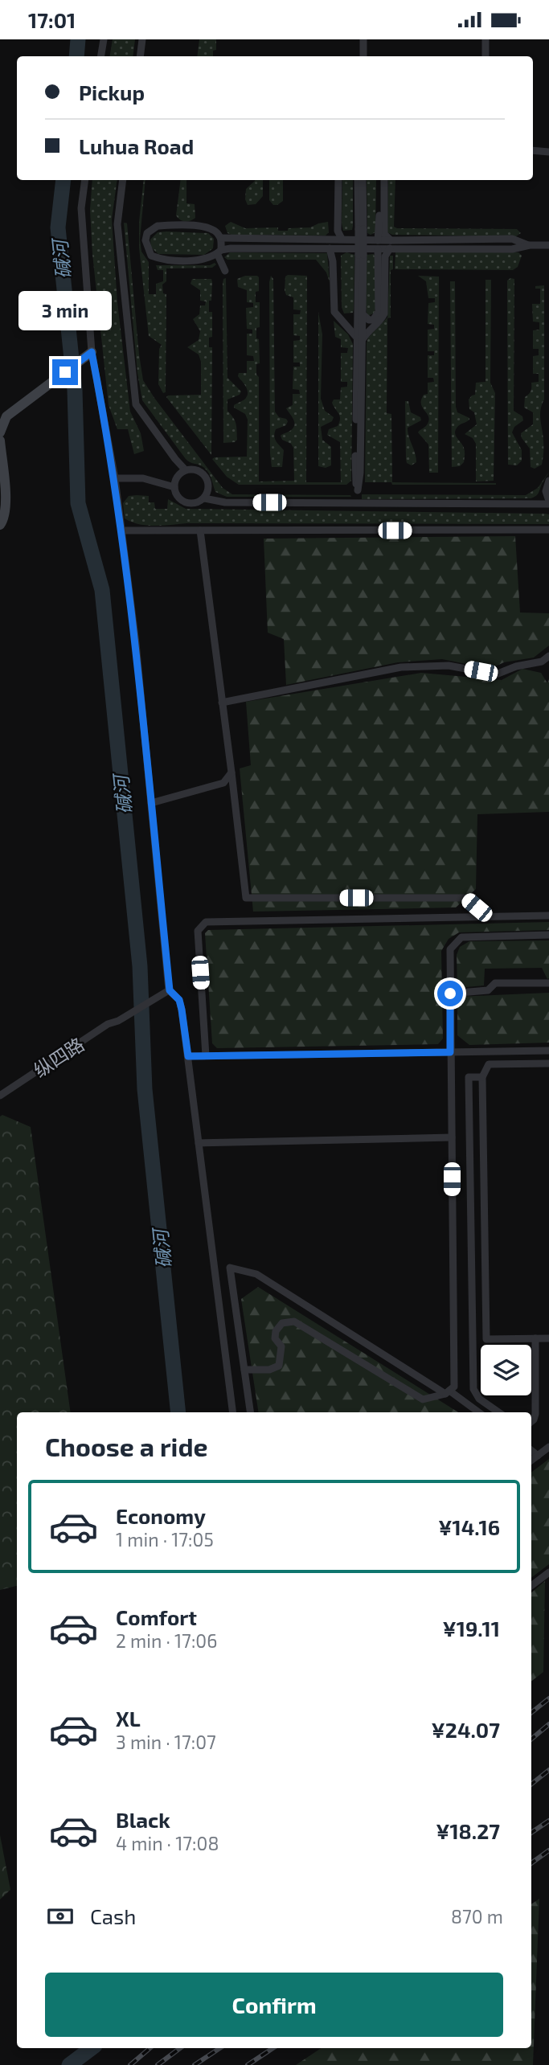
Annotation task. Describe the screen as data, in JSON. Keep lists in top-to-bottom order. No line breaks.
{"streets":{"street":["纵四路"]},"water":["碱河"],"page":{"status":"17:01","banner":["Pickup","Luhua Road"],"bubble":"3 min","heading":"Choose a ride","list":[{"name":"Economy","note":"1 min · 17:05","value":"¥14.16"},{"name":"Comfort","note":"2 min · 17:06","value":"¥19.11"},{"name":"XL","note":"3 min · 17:07","value":"¥24.07"},{"name":"Black","note":"4 min · 17:08","value":"¥18.27"}],"pay":["Cash","870 m"],"buttons":"Confirm"}}
